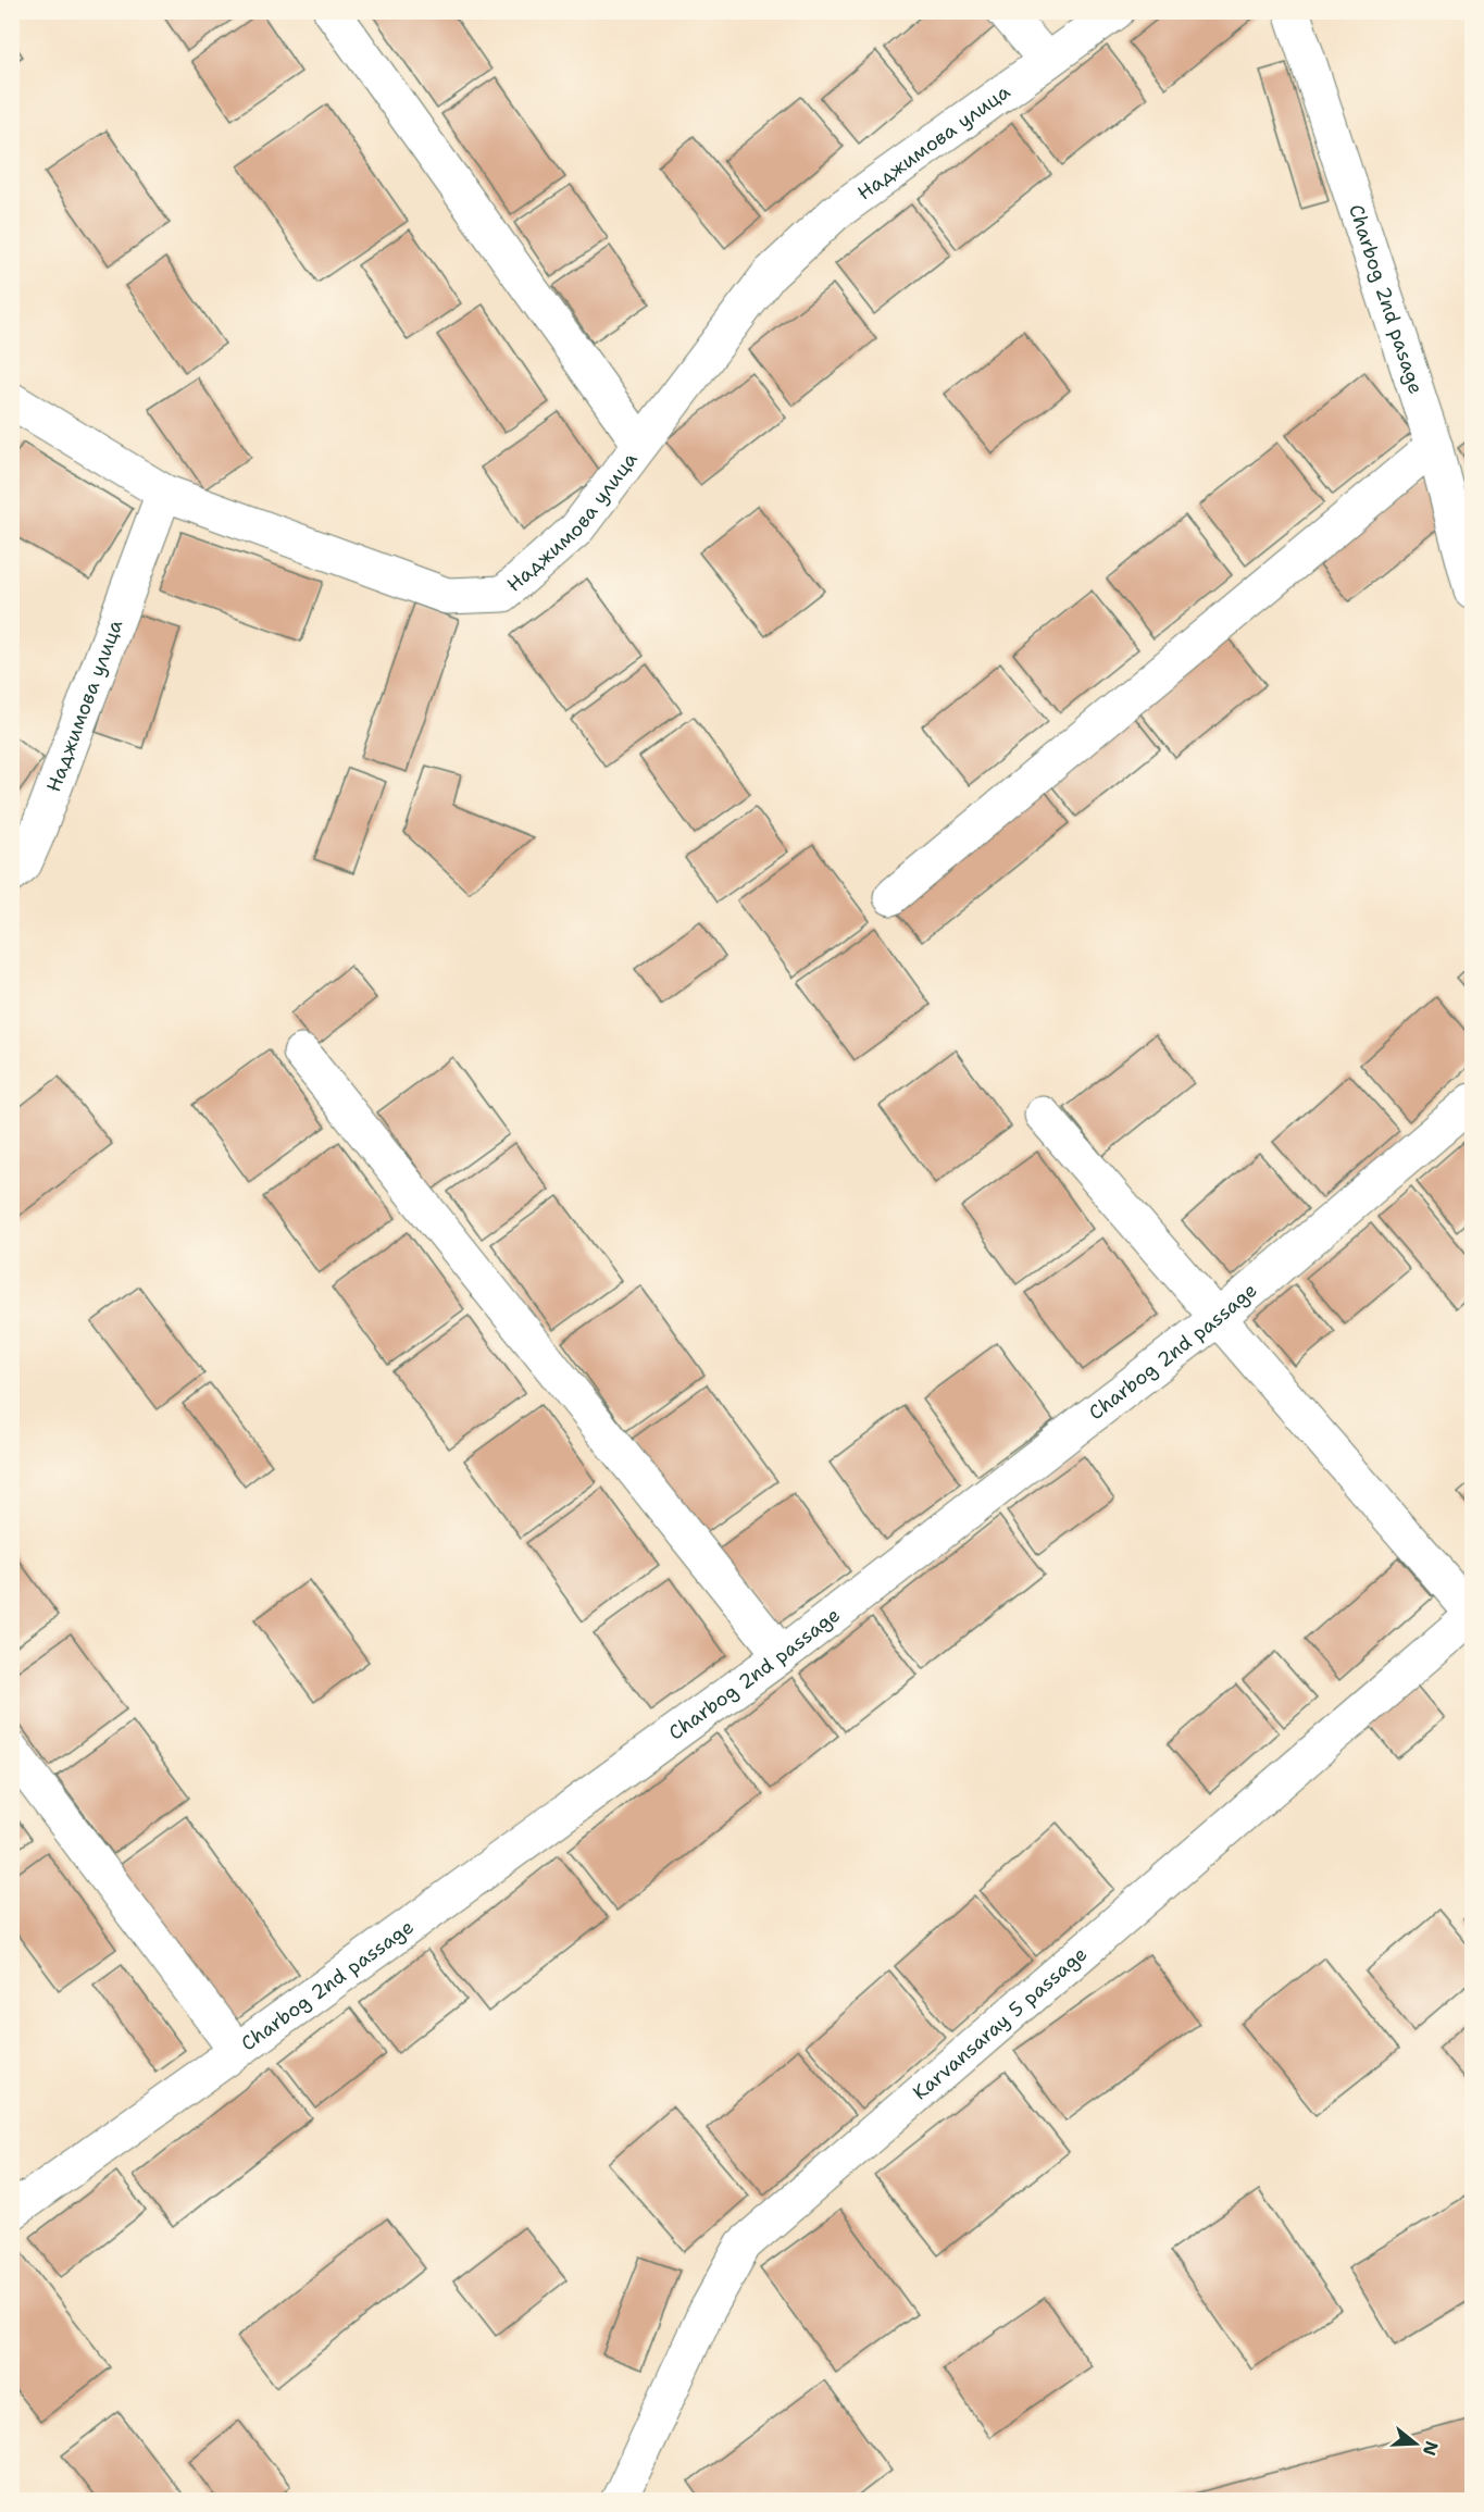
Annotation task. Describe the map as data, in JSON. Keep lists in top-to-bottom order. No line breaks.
{"streets":{"street":["Наджимова улица","Charbog 2nd pasage","Charbog 2nd passage","Karvansaray 5 passage"]},"north":"right"}
